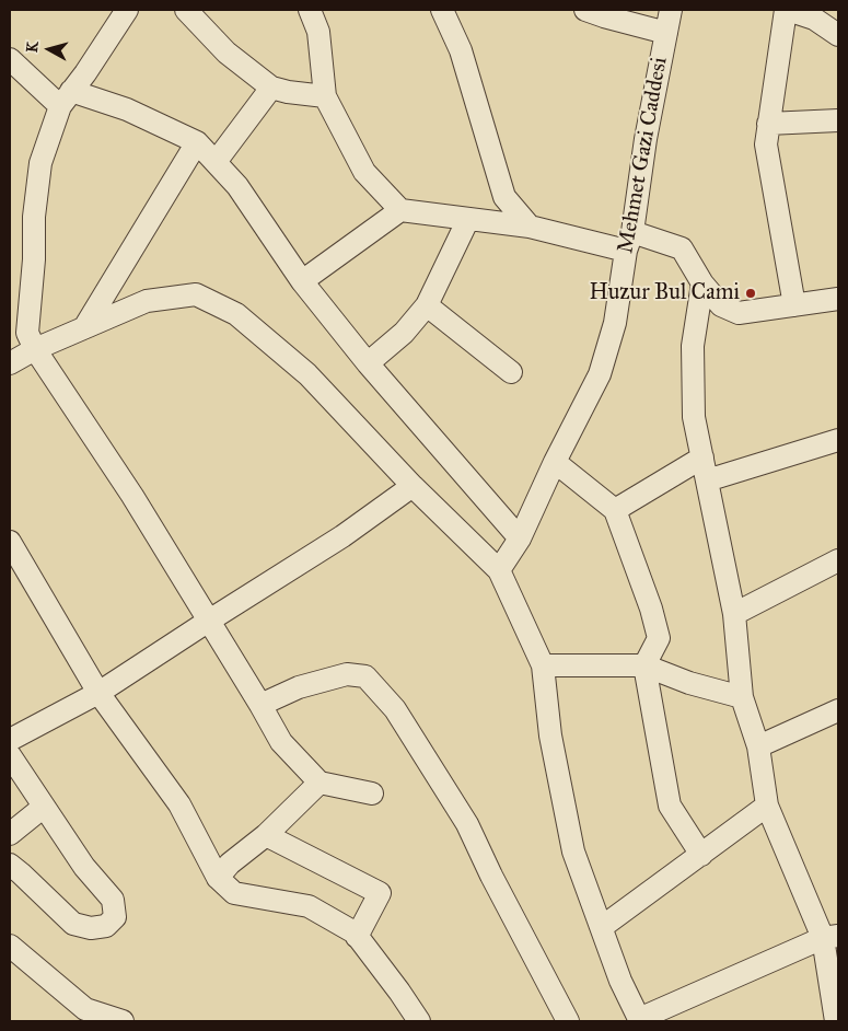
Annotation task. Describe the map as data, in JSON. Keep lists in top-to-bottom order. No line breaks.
{"streets":{"street":["Mehmet Gazi Caddesi"]},"places":["Huzur Bul Cami"],"north":"left"}
